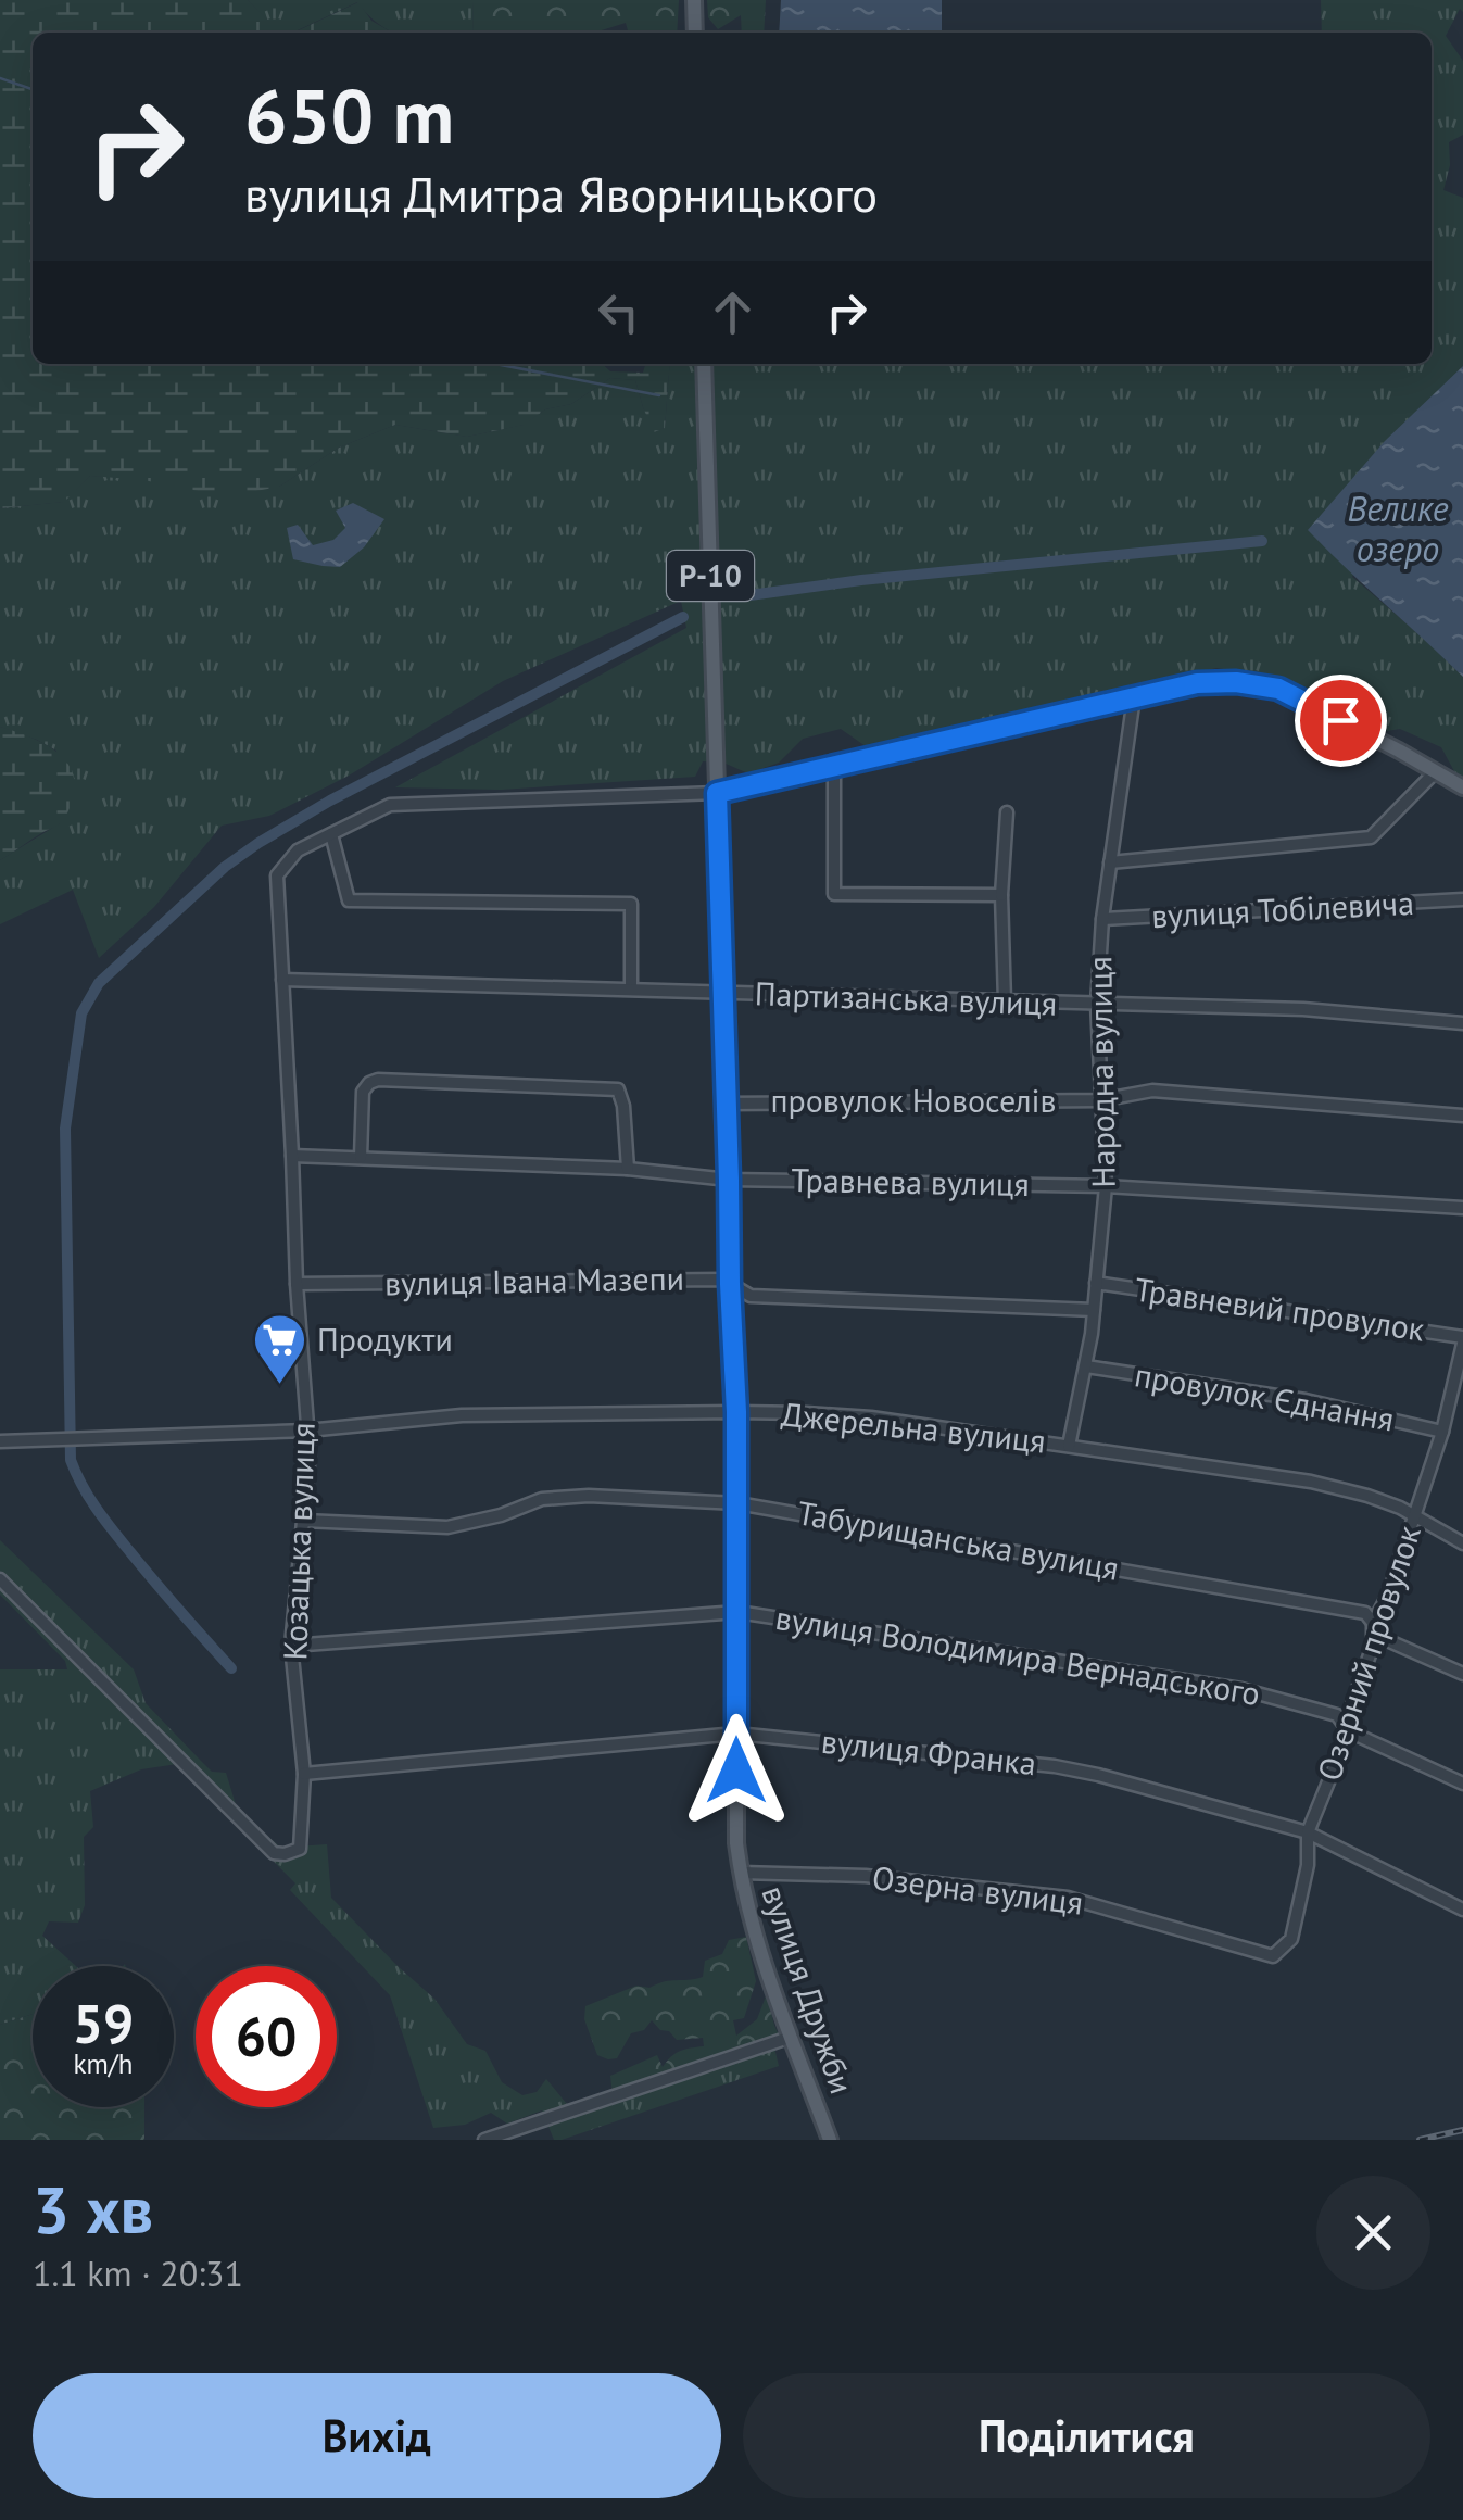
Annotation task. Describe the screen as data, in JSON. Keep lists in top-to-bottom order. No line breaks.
{"streets":{"main road":["Р-10","вулиця Дружби"],"street":["вулиця Тобілевича","Партизанська вулиця","Народна вулиця","провулок Новоселів","Травнева вулиця","вулиця Івана Мазепи","Травневий провулок","провулок Єднання","Джерельна вулиця","Козацька вулиця","Табурищанська вулиця","Озерний провулок","вулиця Володимира Вернадського","вулиця Франка","Озерна вулиця"]},"crossings":[["вулиця Тобілевича","Народна вулиця"],["Партизанська вулиця","Народна вулиця"],["Партизанська вулиця","Козацька вулиця"],["Партизанська вулиця","вулиця Дружби"],["Народна вулиця","провулок Новоселів"],["Народна вулиця","Травнева вулиця"],["Народна вулиця","вулиця Івана Мазепи"],["Народна вулиця","Травневий провулок"],["Народна вулиця","провулок Єднання"],["Народна вулиця","Джерельна вулиця"],["провулок Новоселів","вулиця Дружби"],["Травнева вулиця","Козацька вулиця"],["Травнева вулиця","вулиця Дружби"],["вулиця Івана Мазепи","Козацька вулиця"],["вулиця Івана Мазепи","вулиця Дружби"],["Травневий провулок","Озерний провулок"],["провулок Єднання","Озерний провулок"],["Джерельна вулиця","Козацька вулиця"],["Джерельна вулиця","Озерний провулок"],["Джерельна вулиця","вулиця Дружби"],["Козацька вулиця","Табурищанська вулиця"],["Козацька вулиця","вулиця Володимира Вернадського"],["Козацька вулиця","вулиця Франка"],["Табурищанська вулиця","Озерний провулок"],["Табурищанська вулиця","вулиця Дружби"],["Озерний провулок","вулиця Володимира Вернадського"],["Озерний провулок","вулиця Франка"],["Озерний провулок","Озерна вулиця"],["вулиця Володимира Вернадського","вулиця Дружби"],["вулиця Франка","вулиця Дружби"],["Озерна вулиця","вулиця Дружби"]],"water":["Велике озеро"],"places":{"supermarket":["Продукти"]},"page":{"turn":["650 m","вулиця Дмитра Яворницького"],"speed":"59 km/h","limit":"60","heading":["3 хв","1.1 km · 20:31"],"buttons":["Вихід","Поділитися"]}}
